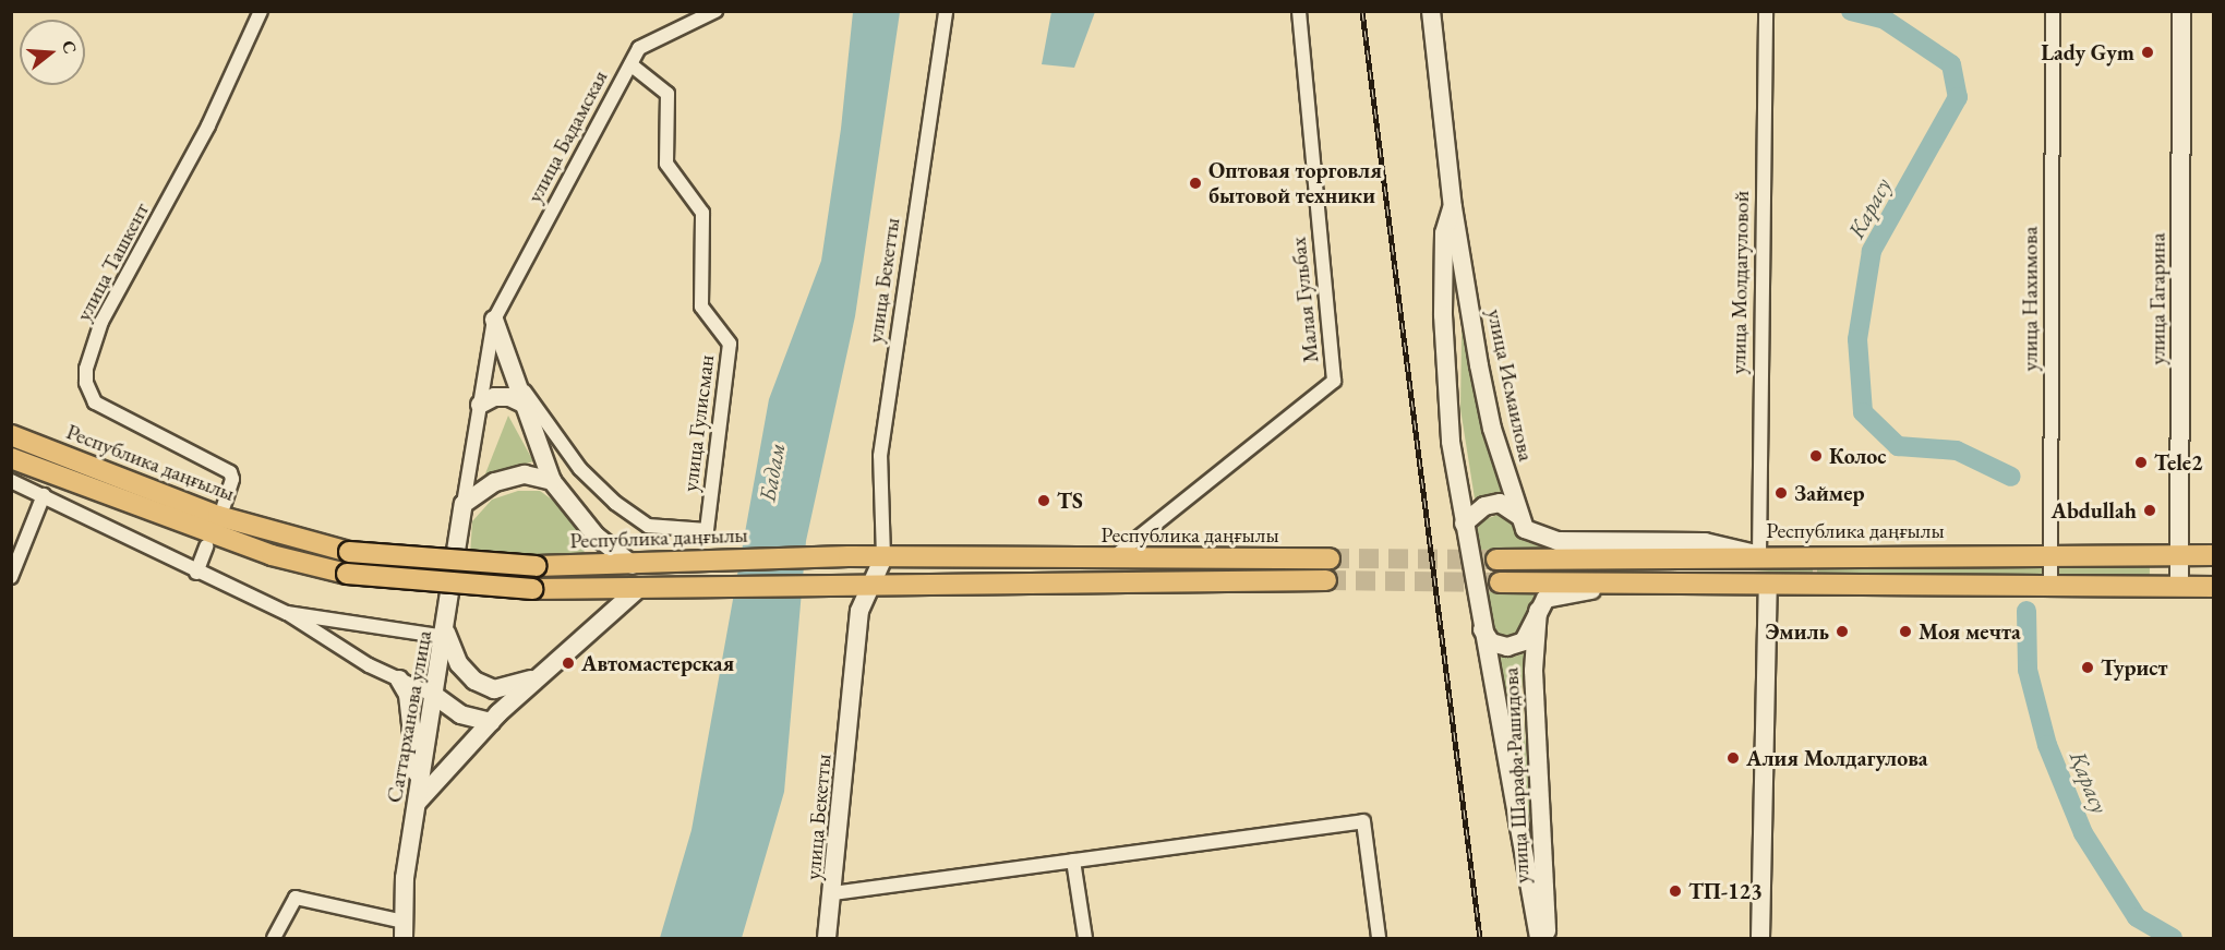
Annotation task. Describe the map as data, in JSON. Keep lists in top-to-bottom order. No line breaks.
{"streets":{"main road":["улица Бекетты","улица Гагарина","улица Исмаилова","Республика даңғылы","Саттарханова улица","улица Шарафа Рашидова"],"street":["улица Бадамская","улица Ташкент","улица Молдагуловой","улица Нахимова","Малая Гульбах","улица Гулисман"]},"crossings":[["улица Бадамская","улица Гулисман"],["улица Бадамская","Саттарханова улица"],["улица Бекетты","Республика даңғылы"],["улица Молдагуловой","Республика даңғылы"],["улица Нахимова","Республика даңғылы"],["улица Гагарина","Республика даңғылы"],["Малая Гульбах","Республика даңғылы"],["улица Исмаилова","улица Шарафа Рашидова"]],"water":["Карасу","Бадам","Қарасу"],"places":["Lady Gym","Оптовая торговля бытовой техники","Колос","Tele2","Займер","TS","Аbdullah","Эмиль","Моя мечта","Автомастерская","Турист","Алия Молдагулова","ТП-123"],"north":"right"}
